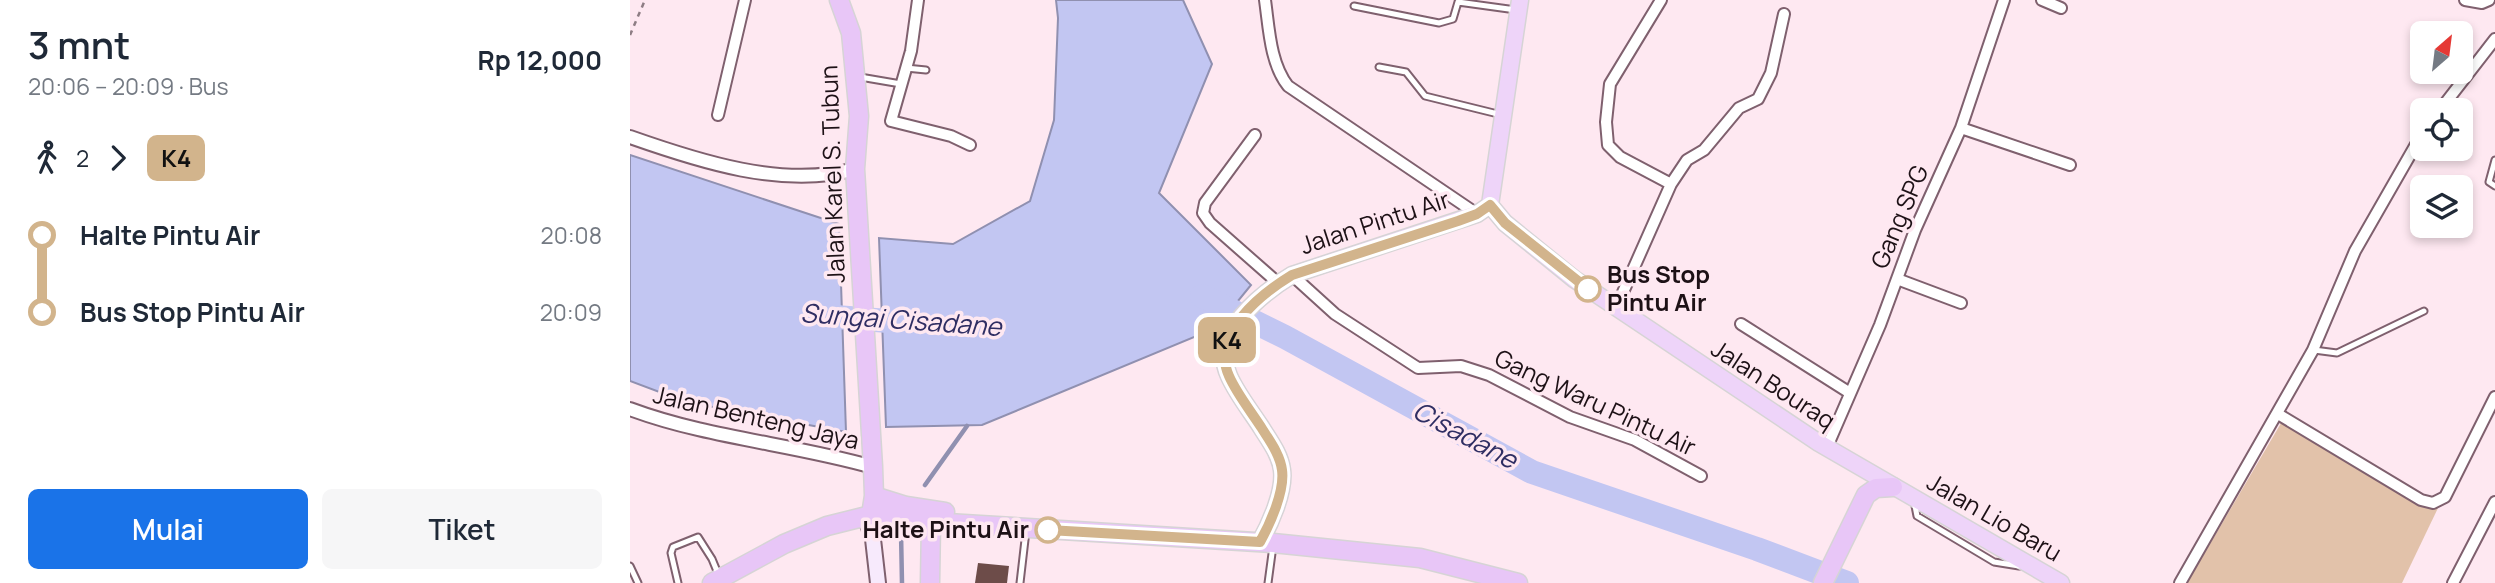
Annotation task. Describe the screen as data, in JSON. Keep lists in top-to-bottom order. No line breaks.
{"streets":{"highway":["Jalan Karel S. Tubun"],"main road":["Jalan Pintu Air","Jalan Bouraq","Jalan Lio Baru"],"street":["Gang SPG","Gang Waru Pintu Air","Jalan Benteng Jaya"]},"crossings":[["Jalan Karel S. Tubun","Jalan Benteng Jaya"],["Gang SPG","Jalan Bouraq"],["Jalan Pintu Air","Jalan Bouraq"],["Jalan Pintu Air","Gang Waru Pintu Air"],["Jalan Bouraq","Jalan Lio Baru"]],"water":["Sungai Cisadane","Cisadane"],"places":["Bus Stop Pintu Air","Halte Pintu Air"],"lines":["bus line K4"],"north":"top right","page":{"heading":["3 mnt","20:06 – 20:09 · Bus","Rp 12,000"],"on_map":"K4","legs":["2","K4"],"list":[{"name":"Halte Pintu Air","value":"20:08"},{"name":"Bus Stop Pintu Air","value":"20:09"}],"buttons":["Mulai","Tiket"]}}
